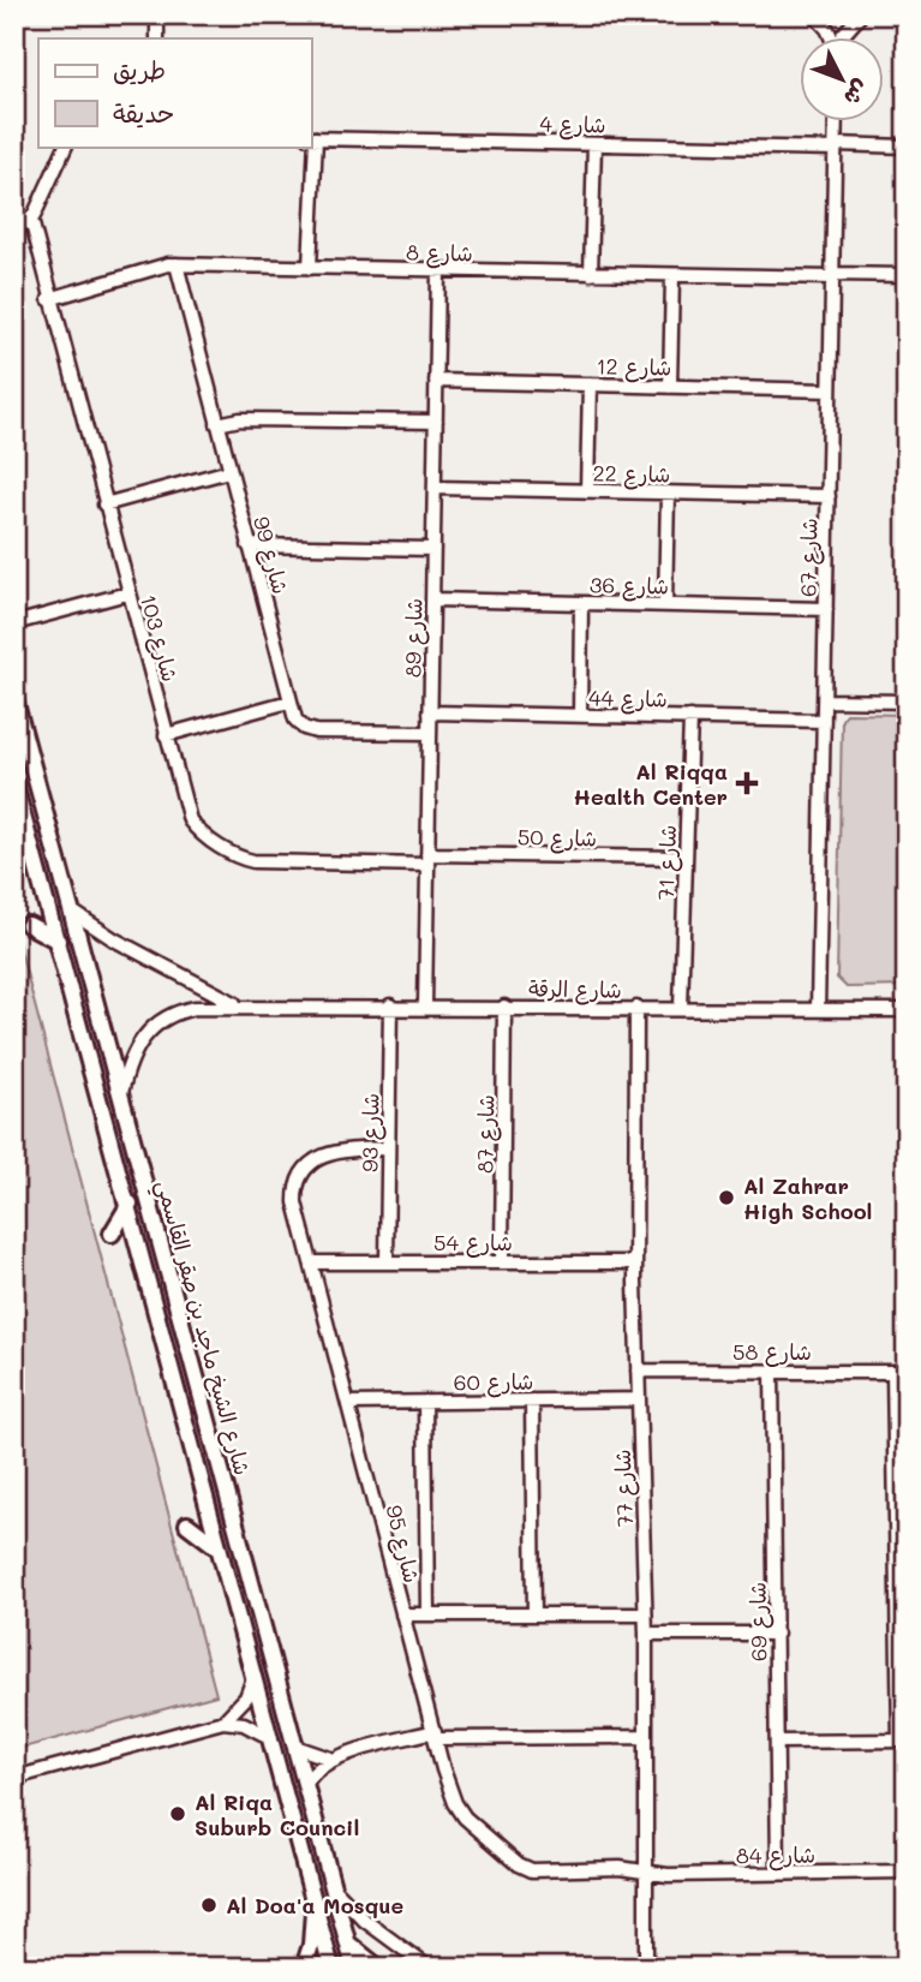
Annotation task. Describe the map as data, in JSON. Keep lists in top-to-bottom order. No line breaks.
{"streets":{"main road":["شارع الشيخ ماجد بن صقر القاسمي"],"street":["شارع 4","شارع 8","شارع 12","شارع 22","شارع 99","شارع 67","شارع 36","شارع 103","شارع 89","شارع 44","شارع 50","شارع 71","شارع الرقة","شارع 93","شارع 87","شارع 54","شارع 58","شارع 60","شارع 77","شارع 95","شارع 69","شارع 84"]},"crossings":[["شارع 4","شارع 67"],["شارع 8","شارع 99"],["شارع 8","شارع 67"],["شارع 8","شارع 103"],["شارع 8","شارع 89"],["شارع 12","شارع 67"],["شارع 12","شارع 89"],["شارع 22","شارع 67"],["شارع 22","شارع 89"],["شارع 99","شارع 89"],["شارع 67","شارع 36"],["شارع 67","شارع 44"],["شارع 67","شارع الرقة"],["شارع 36","شارع 89"],["شارع 103","شارع 89"],["شارع 103","شارع 50"],["شارع 89","شارع 44"],["شارع 89","شارع 50"],["شارع 89","شارع الرقة"],["شارع 44","شارع 71"],["شارع 50","شارع 71"],["شارع 71","شارع الرقة"],["شارع الرقة","شارع 93"],["شارع الرقة","شارع 87"],["شارع الرقة","شارع الشيخ ماجد بن صقر القاسمي"],["شارع الرقة","شارع 77"],["شارع 93","شارع 54"],["شارع 93","شارع 95"],["شارع 87","شارع 54"],["شارع 54","شارع 77"],["شارع 54","شارع 95"],["شارع 58","شارع 77"],["شارع 58","شارع 69"],["شارع 60","شارع 77"],["شارع 60","شارع 95"],["شارع 77","شارع 95"],["شارع 77","شارع 84"],["شارع 95","شارع 84"],["شارع 69","شارع 84"]],"places":{"health":["Al Riqqa Health Center"],"other":["Al Zahrar High School","Al Riqa Suburb Council","Al Doa'a Mosque"]},"legend":["طريق","حديقة"],"north":"bottom right"}
